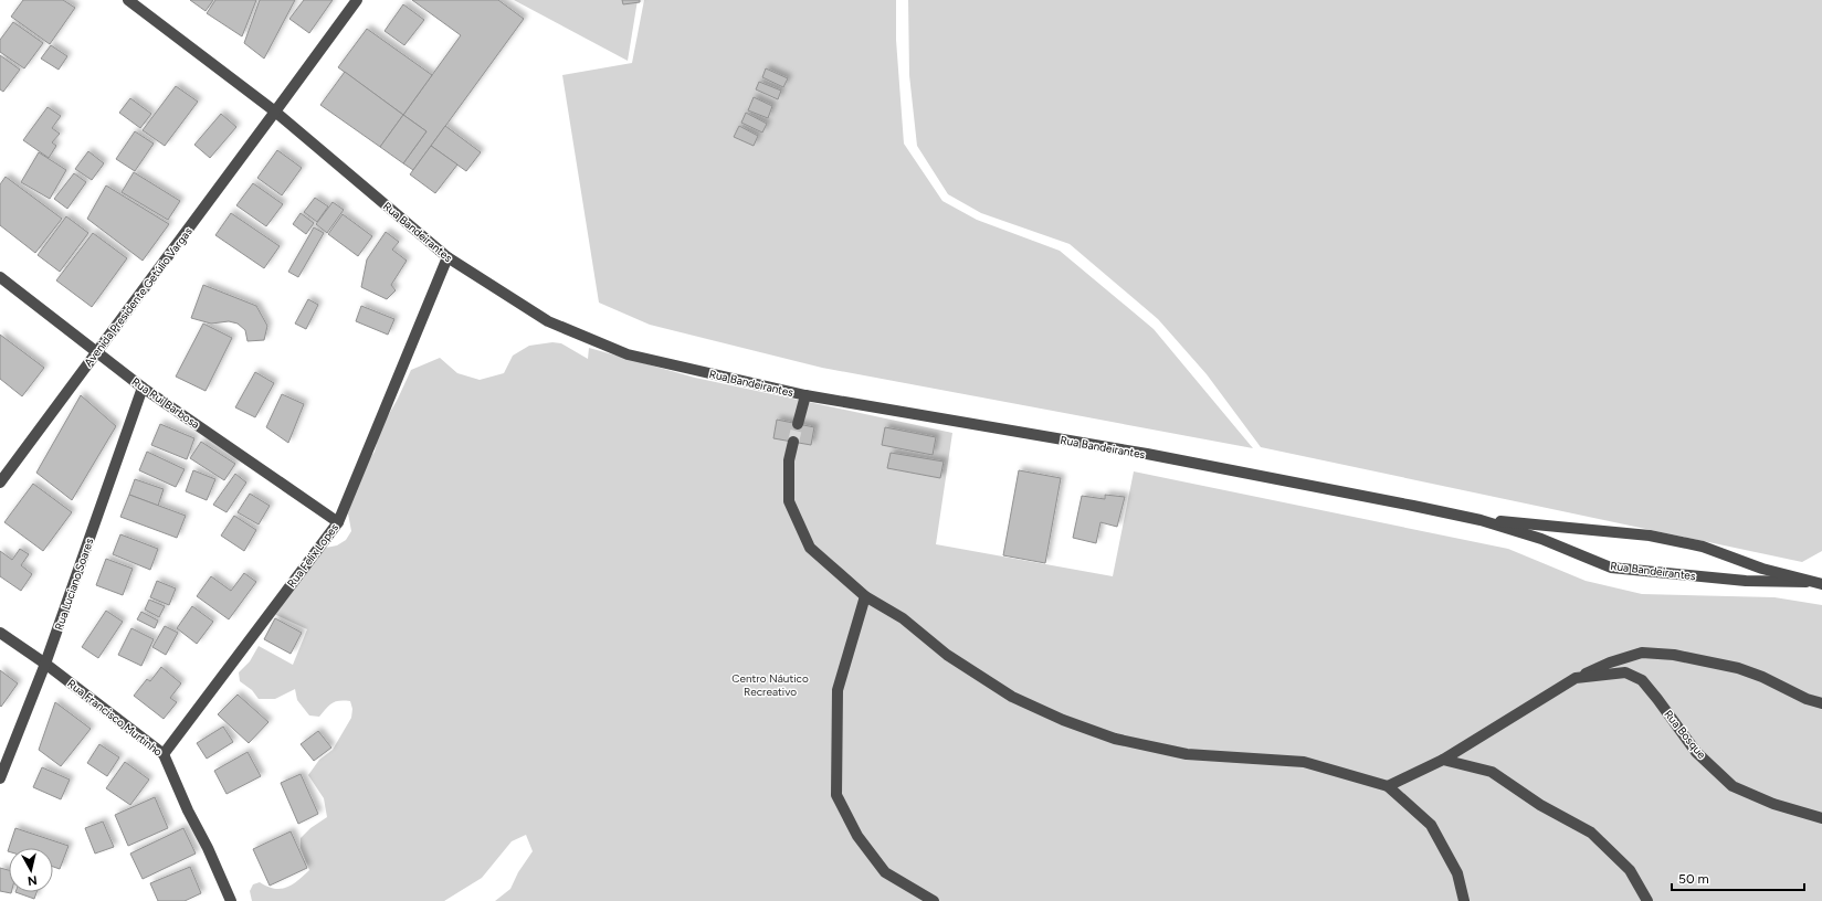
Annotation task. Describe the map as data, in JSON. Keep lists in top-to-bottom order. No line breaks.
{"streets":{"street":["Rua Bandeirantes","Avenida Presidente Getúlio Vargas","Rua Rui Barbosa","Rua Felix Lopes","Rua Luciano Soares","Rua Francisco Murtinho","Rua Bosque"]},"crossings":[["Rua Bandeirantes","Avenida Presidente Getúlio Vargas"],["Rua Bandeirantes","Rua Felix Lopes"],["Avenida Presidente Getúlio Vargas","Rua Rui Barbosa"],["Rua Rui Barbosa","Rua Felix Lopes"],["Rua Rui Barbosa","Rua Luciano Soares"],["Rua Felix Lopes","Rua Francisco Murtinho"],["Rua Luciano Soares","Rua Francisco Murtinho"]],"parks":["Centro Náutico Recreativo"],"scale_bar":"50 m","north":"bottom"}
